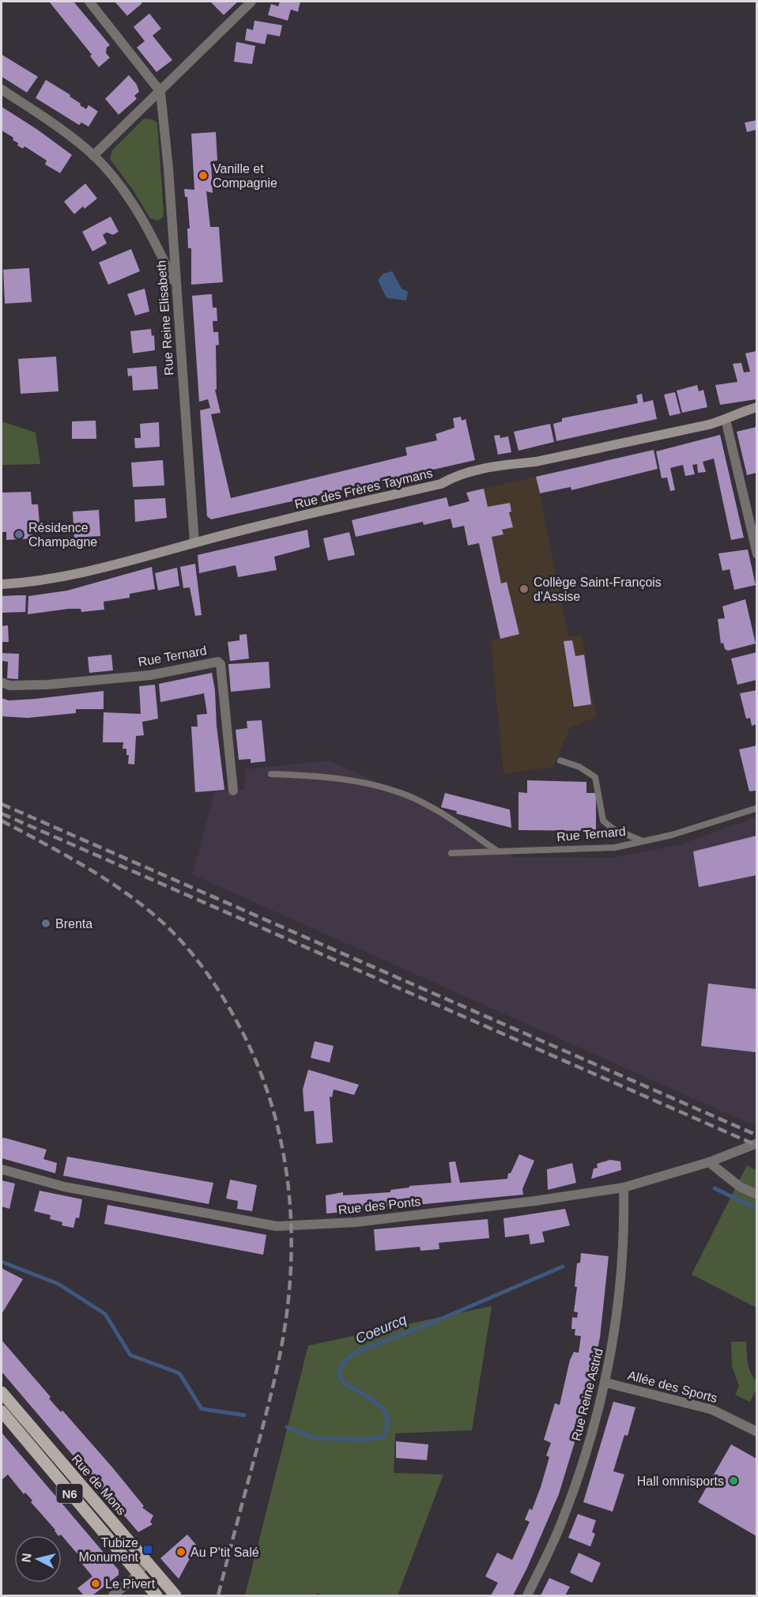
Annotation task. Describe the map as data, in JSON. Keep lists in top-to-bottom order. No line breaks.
{"streets":{"main road":["Rue de Mons","N6"],"street":["Rue Reine Elisabeth","Rue des Frères Taymans","Rue Ternard","Rue des Ponts","Allée des Sports","Rue Reine Astrid"]},"crossings":[["Rue Reine Elisabeth","Rue des Frères Taymans"],["Rue des Ponts","Rue Reine Astrid"],["Allée des Sports","Rue Reine Astrid"]],"water":["Coeurcq"],"places":{"other":["Vanille et Compagnie","Résidence Champagne","Collège Saint-François d'Assise","Brenta","Hall omnisports","Au P'tit Salé","Le Pivert"],"transit":["Tubize Monument"]},"north":"left"}
